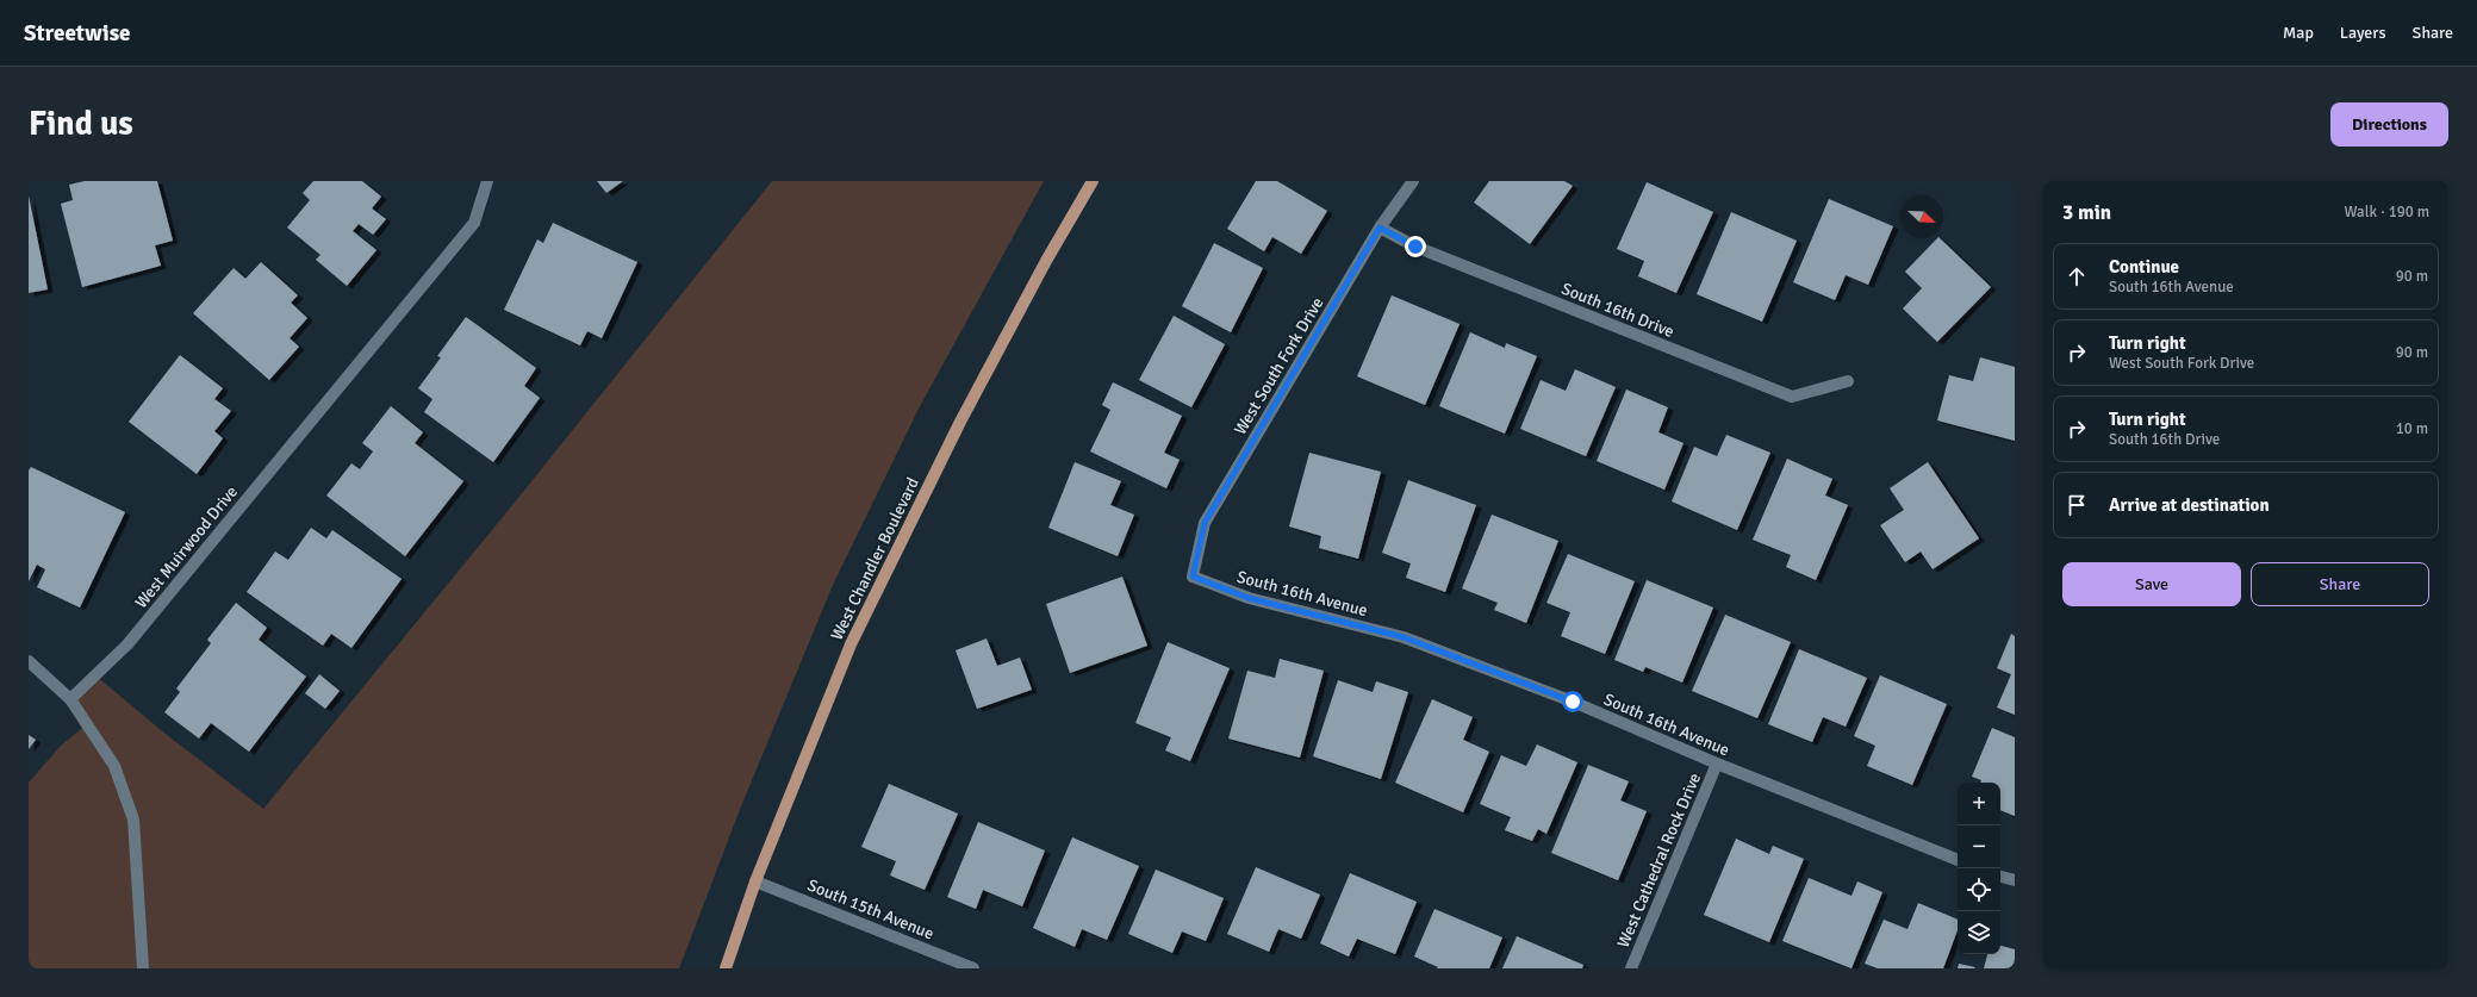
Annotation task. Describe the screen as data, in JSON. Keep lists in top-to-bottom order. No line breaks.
{"streets":{"main road":["West Chandler Boulevard"],"street":["South 16th Drive","West South Fork Drive","West Muirwood Drive","South 16th Avenue","West Cathedral Rock Drive","South 15th Avenue"]},"crossings":[["South 16th Drive","West South Fork Drive"],["West South Fork Drive","South 16th Avenue"],["West Chandler Boulevard","South 15th Avenue"],["South 16th Avenue","West Cathedral Rock Drive"]],"north":"bottom right","page":{"header":"Streetwise","nav":["Map","Layers","Share"],"buttons":["Directions",["Save","Share"]],"title":"Find us","heading":["3 min","Walk · 190 m"],"list":[["Continue","South 16th Avenue","90 m"],["Turn right","West South Fork Drive","90 m"],["Turn right","South 16th Drive","10 m"],"Arrive at destination"],"map_buttons":["+","−"]}}
